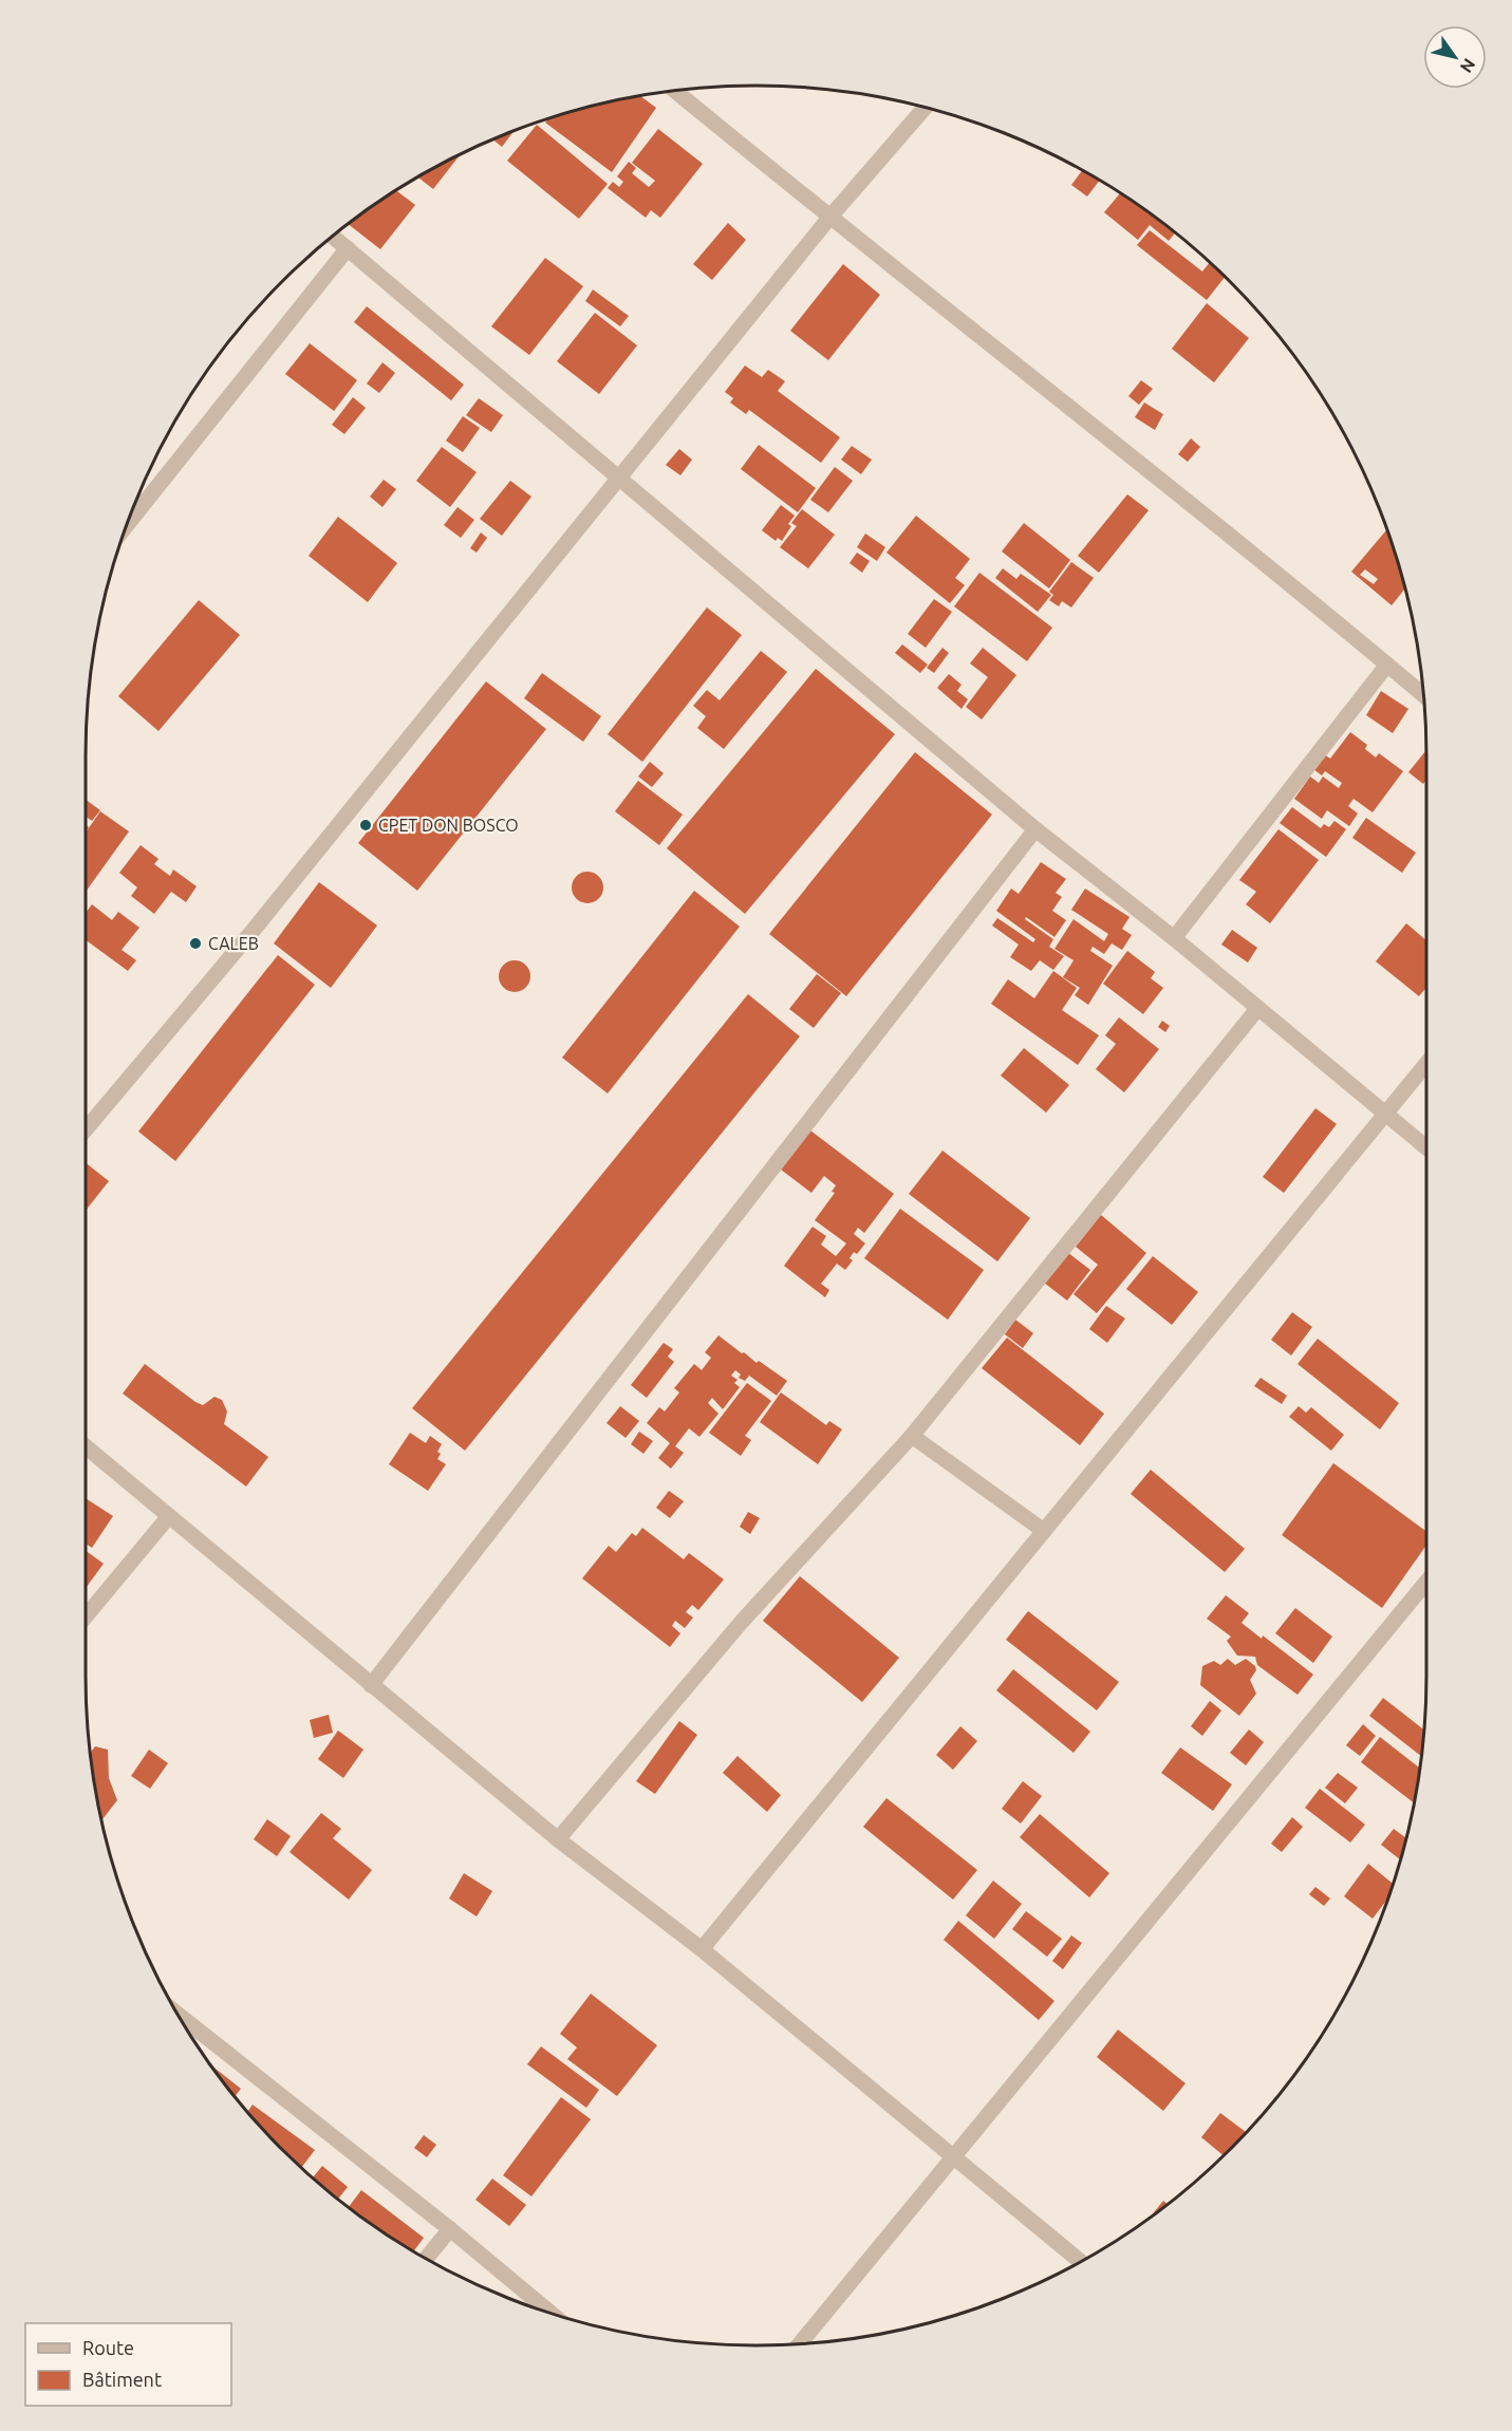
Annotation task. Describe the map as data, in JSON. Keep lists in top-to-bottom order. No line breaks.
{"places":["CPET DON BOSCO","CALEB"],"legend":["Route","Bâtiment"],"north":"bottom right"}
